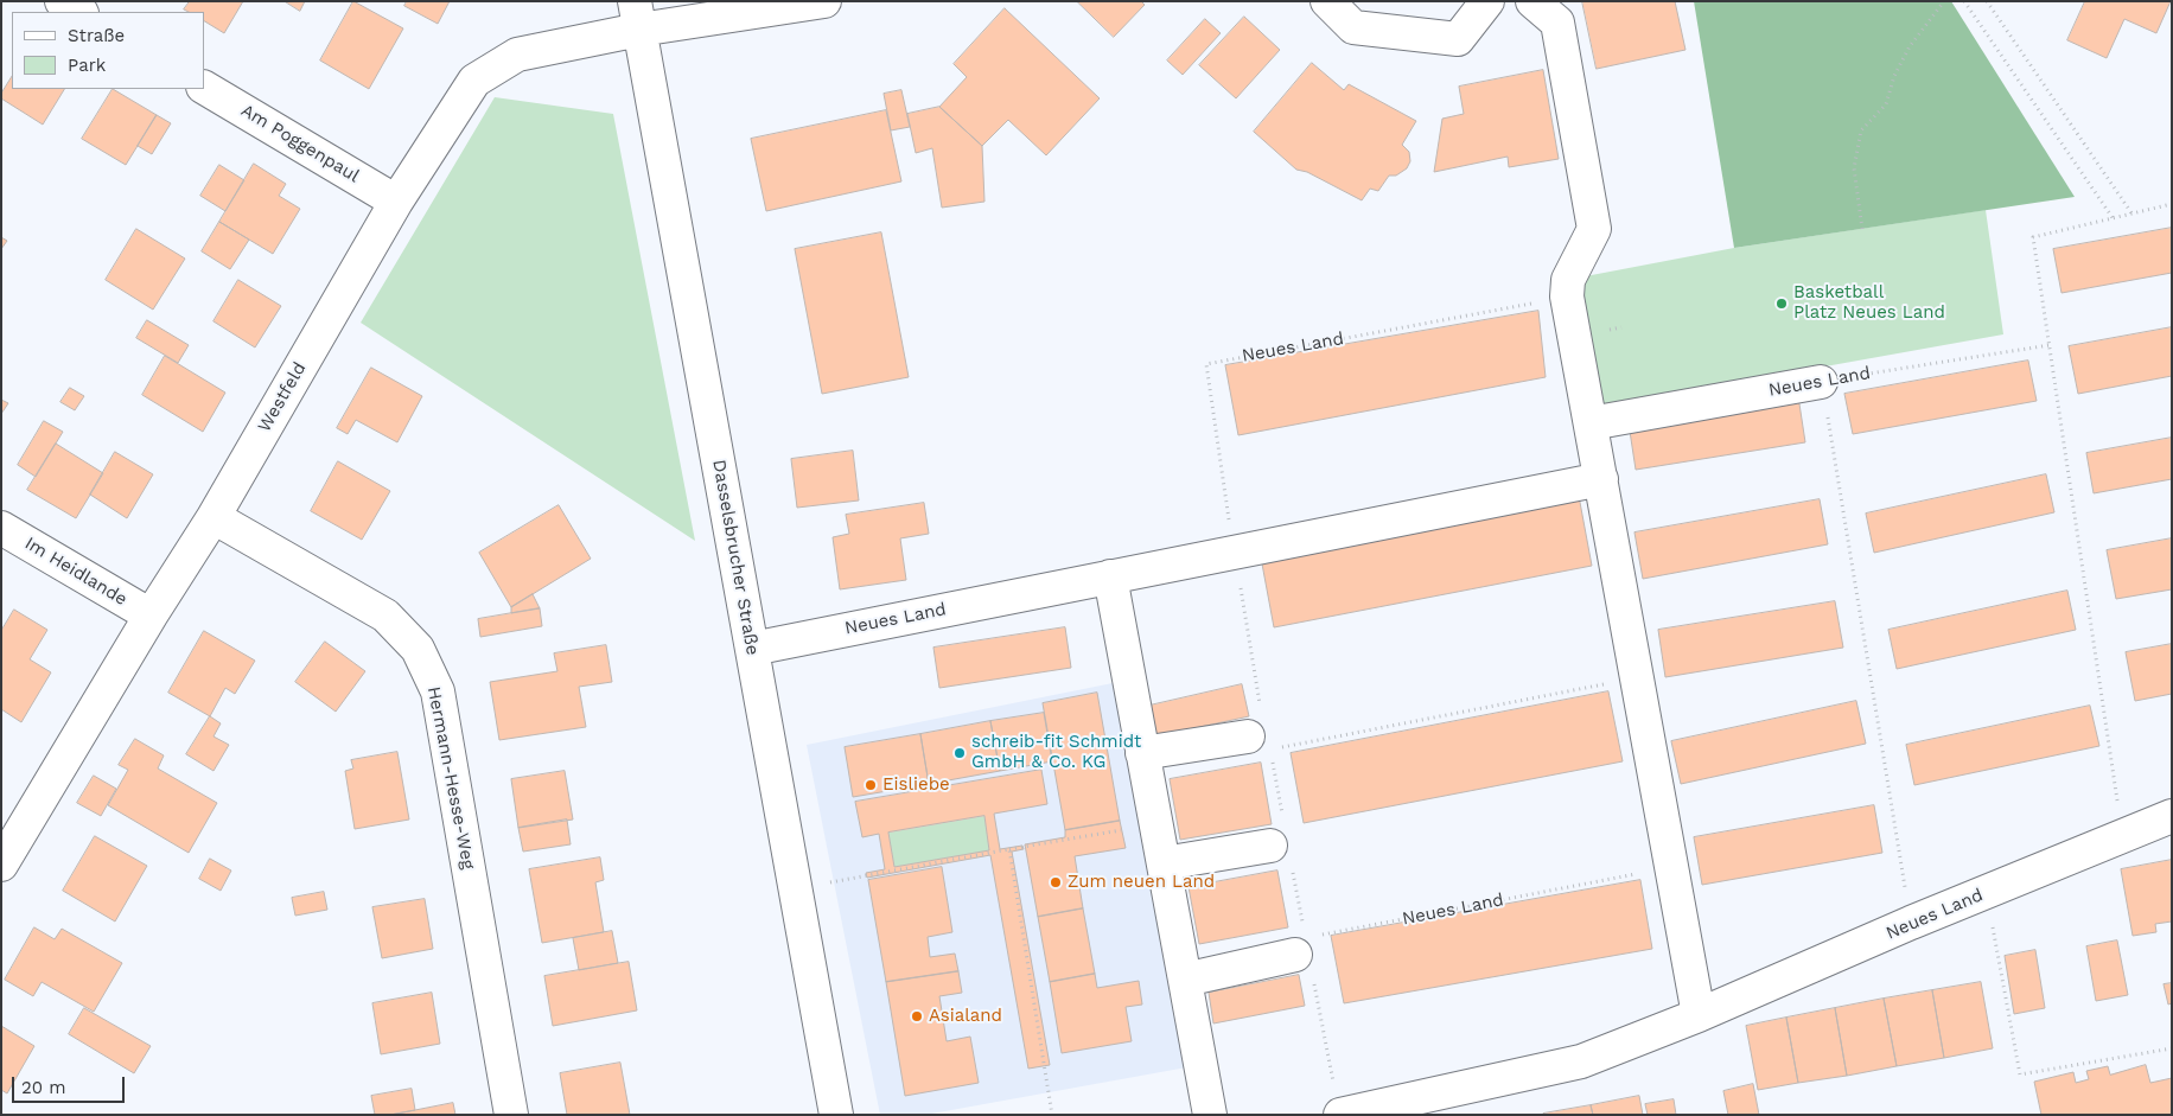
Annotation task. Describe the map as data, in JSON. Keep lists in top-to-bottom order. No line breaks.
{"streets":{"street":["Am Poggenpaul","Neues Land","Westfeld","Dasselsbrucher Straße","Im Heidlande","Hermann-Hesse-Weg"]},"crossings":[["Am Poggenpaul","Westfeld"],["Neues Land","Dasselsbrucher Straße"],["Westfeld","Dasselsbrucher Straße"],["Westfeld","Im Heidlande"],["Westfeld","Hermann-Hesse-Weg"]],"places":["Basketball Platz Neues Land","schreib-fit Schmidt GmbH & Co. KG","Eisliebe","Zum neuen Land","Asialand"],"legend":["Straße","Park"],"scale_bar":"20 m"}
